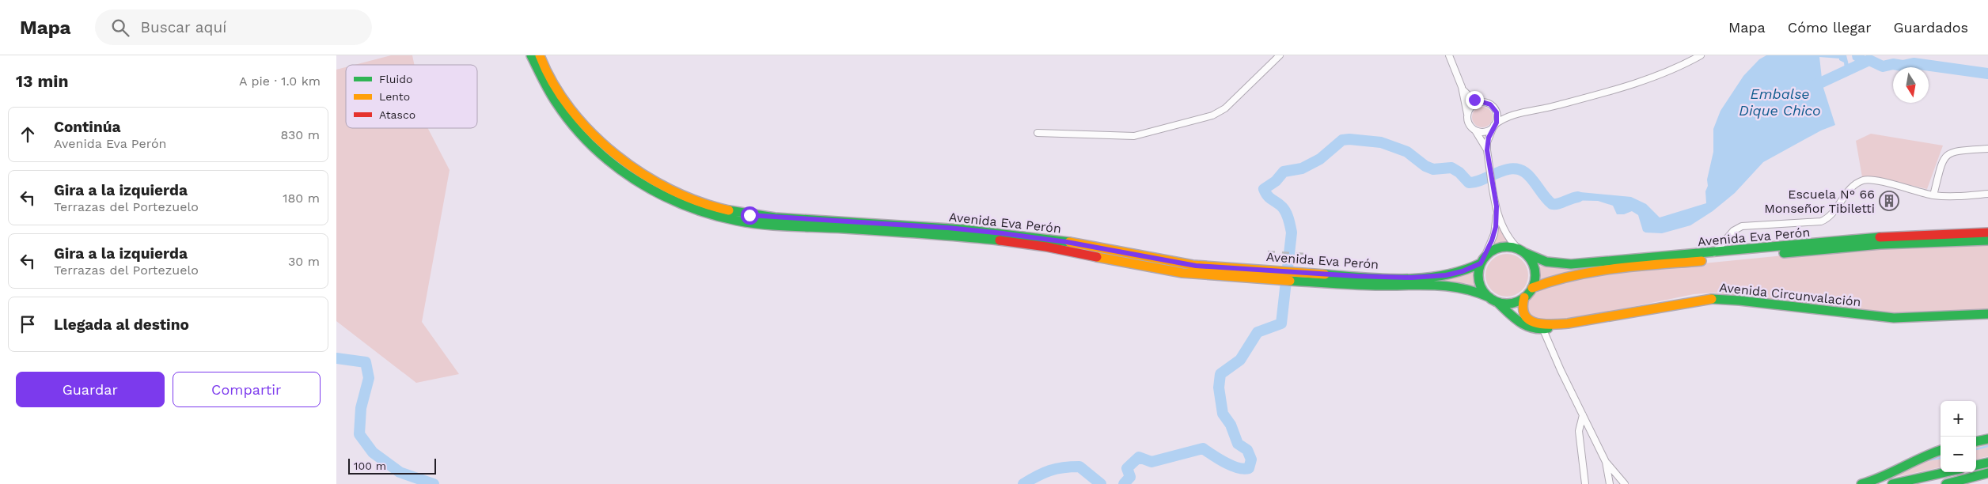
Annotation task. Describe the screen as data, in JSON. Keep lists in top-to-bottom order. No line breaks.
{"streets":{"main road":["Avenida Eva Perón","Avenida Circunvalación"]},"crossings":[["Avenida Eva Perón","Avenida Circunvalación"]],"water":["Embalse Dique Chico"],"places":{"building":["Escuela N° 66 Monseñor Tibiletti"]},"legend":["Fluido","Lento","Atasco"],"scale_bar":"100 m","north":"bottom","page":{"header":"Mapa","search":"Buscar aquí","nav":["Mapa","Cómo llegar","Guardados"],"heading":["13 min","A pie · 1.0 km"],"list":[["Continúa","Avenida Eva Perón","830 m"],["Gira a la izquierda","Terrazas del Portezuelo","180 m"],["Gira a la izquierda","Terrazas del Portezuelo","30 m"],"Llegada al destino"],"buttons":["Guardar","Compartir"],"map_buttons":["+","−"],"scale":"100 m"}}
